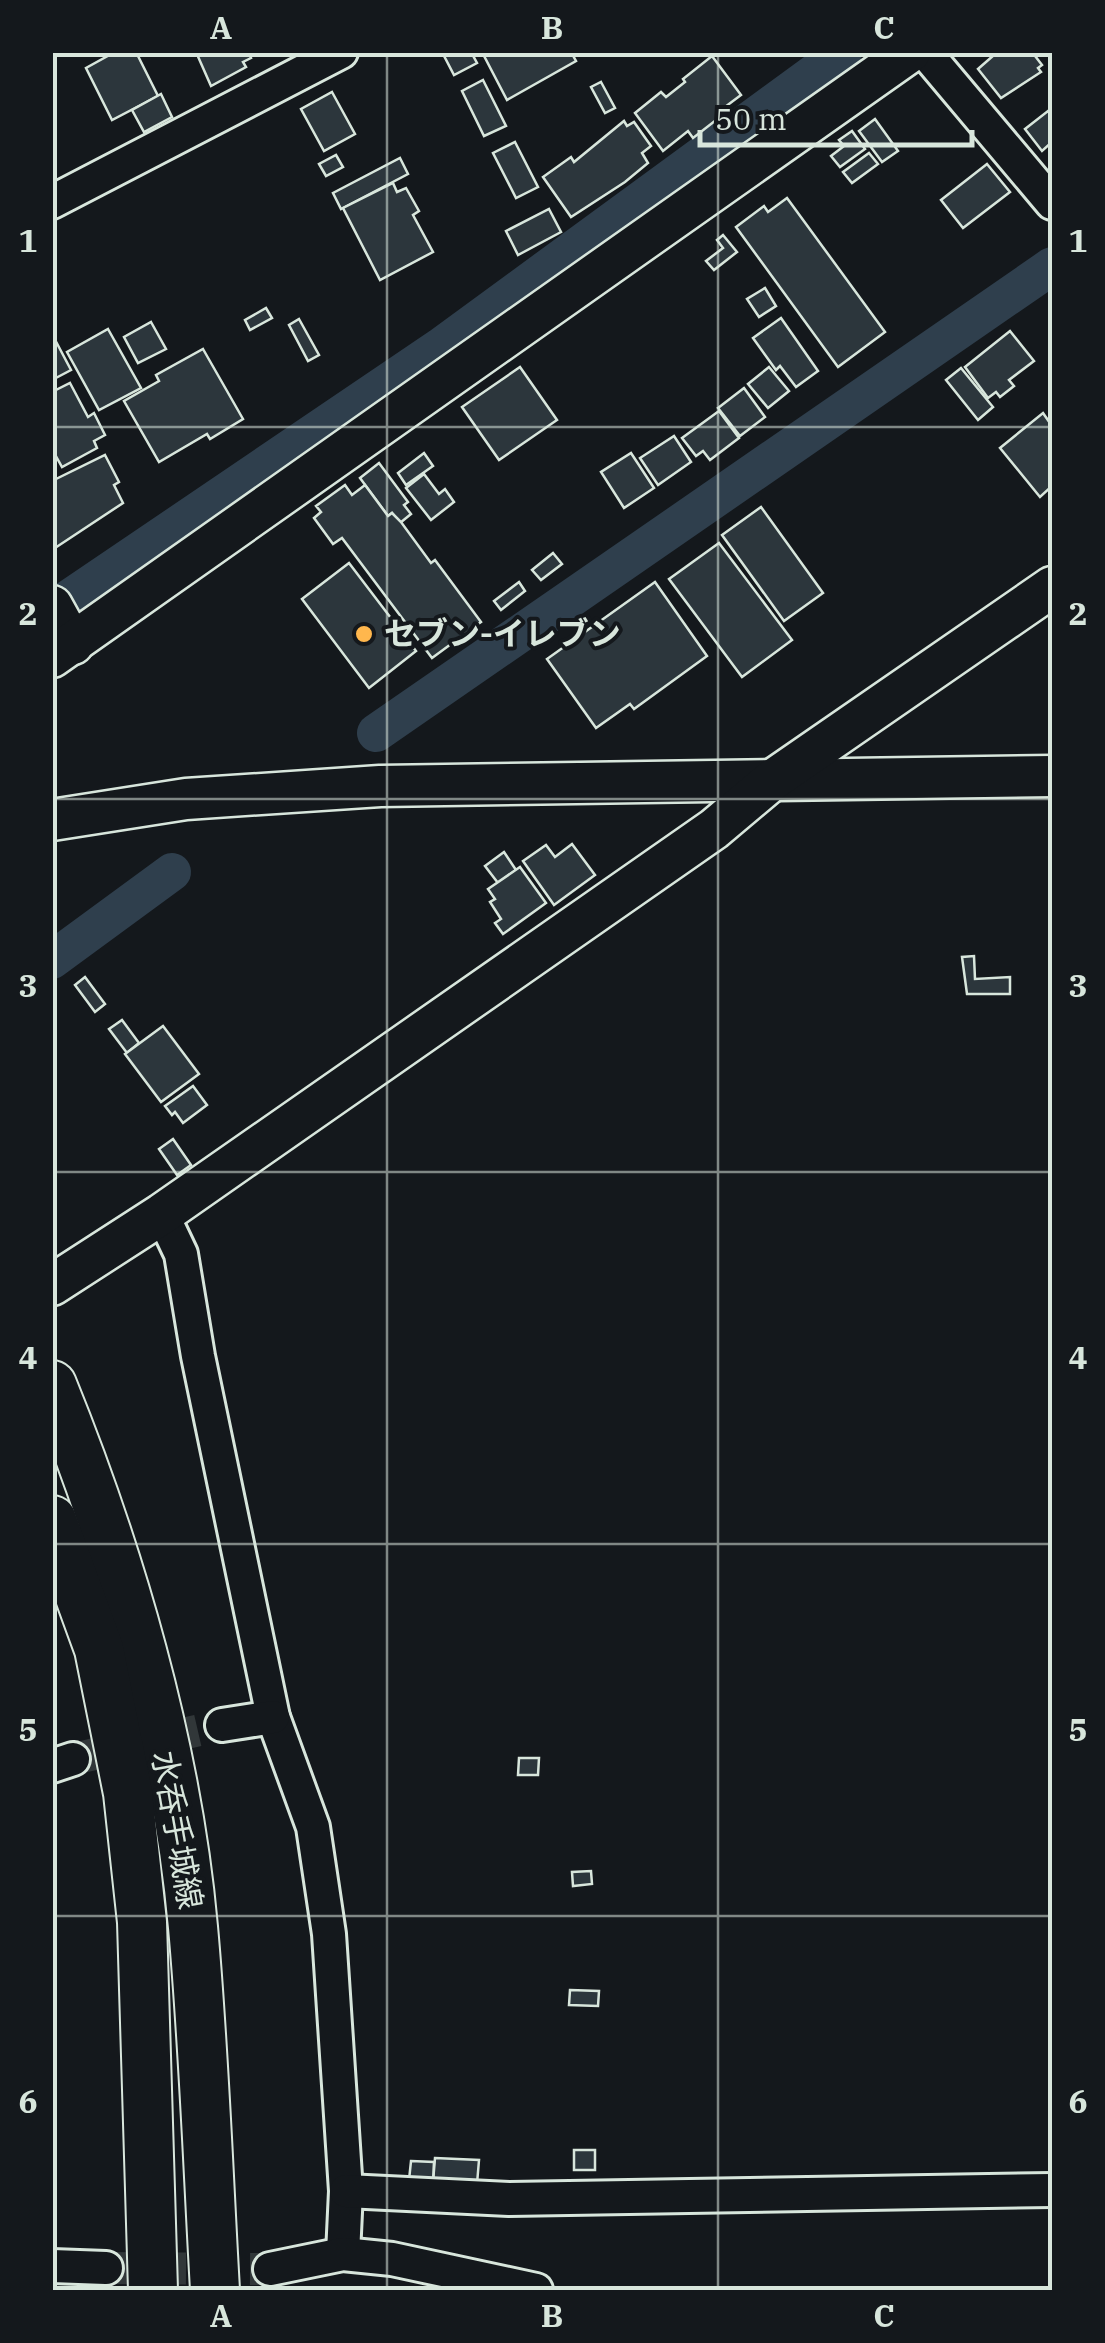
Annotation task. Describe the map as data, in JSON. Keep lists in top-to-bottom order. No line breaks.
{"streets":{"main road":["水呑手城線"]},"places":["セブン-イレブン"],"scale_bar":"50 m","grid":{"columns":["A","B","C"],"rows":["1","2","3","4","5","6"]}}
